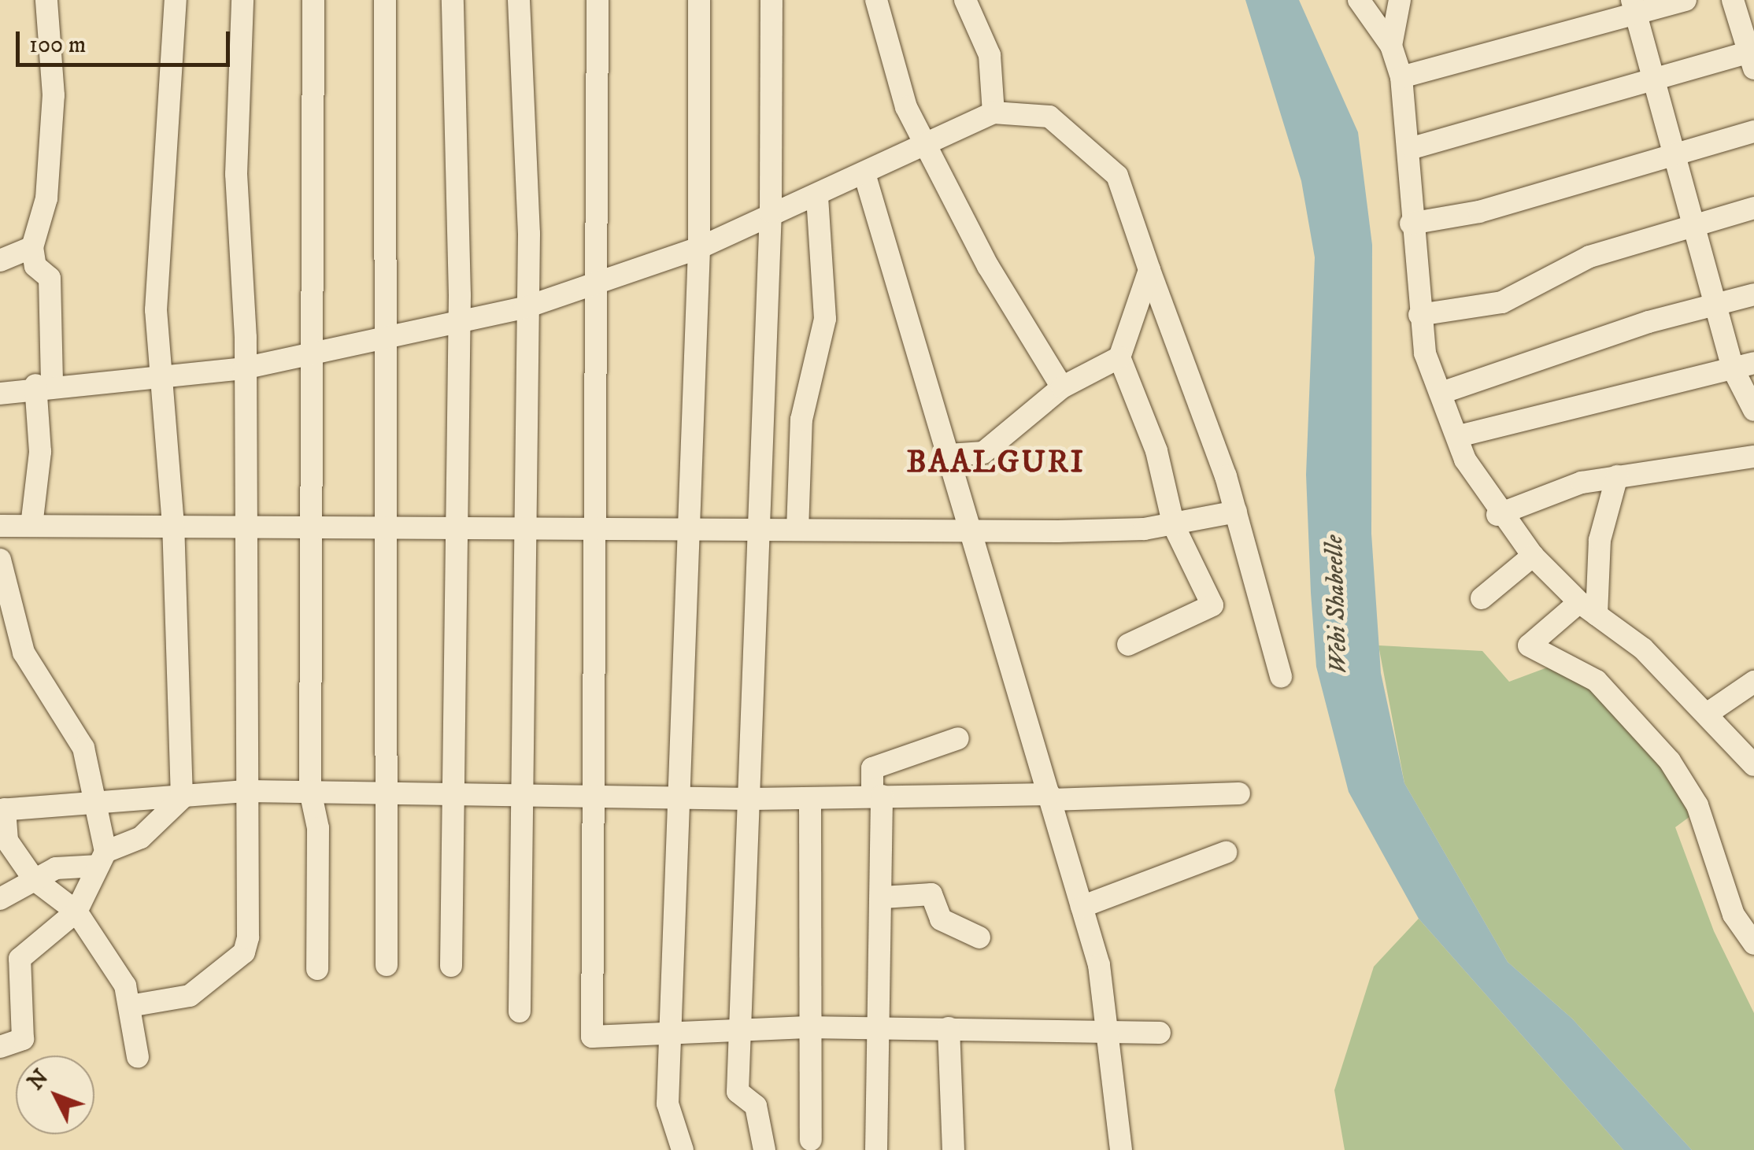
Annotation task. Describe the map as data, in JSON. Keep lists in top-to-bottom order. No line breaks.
{"districts":["BAALGURI"],"water":["Webi Shabeelle"],"scale_bar":"100 m","north":"top left"}
